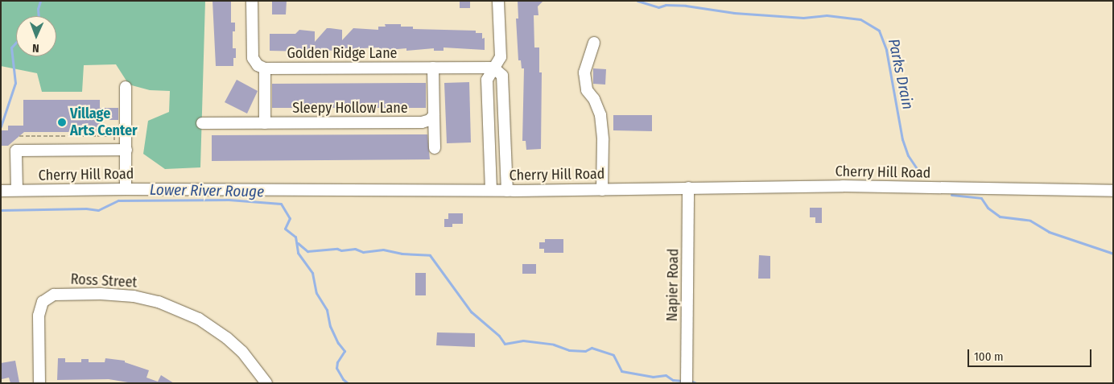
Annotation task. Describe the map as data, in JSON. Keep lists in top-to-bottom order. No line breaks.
{"streets":{"street":["Golden Ridge Lane","Sleepy Hollow Lane","Cherry Hill Road","Ross Street","Napier Road"]},"crossings":[["Cherry Hill Road","Napier Road"]],"water":["Parks Drain","Lower River Rouge"],"places":["Village Arts Center"],"scale_bar":"100 m","north":"bottom"}
